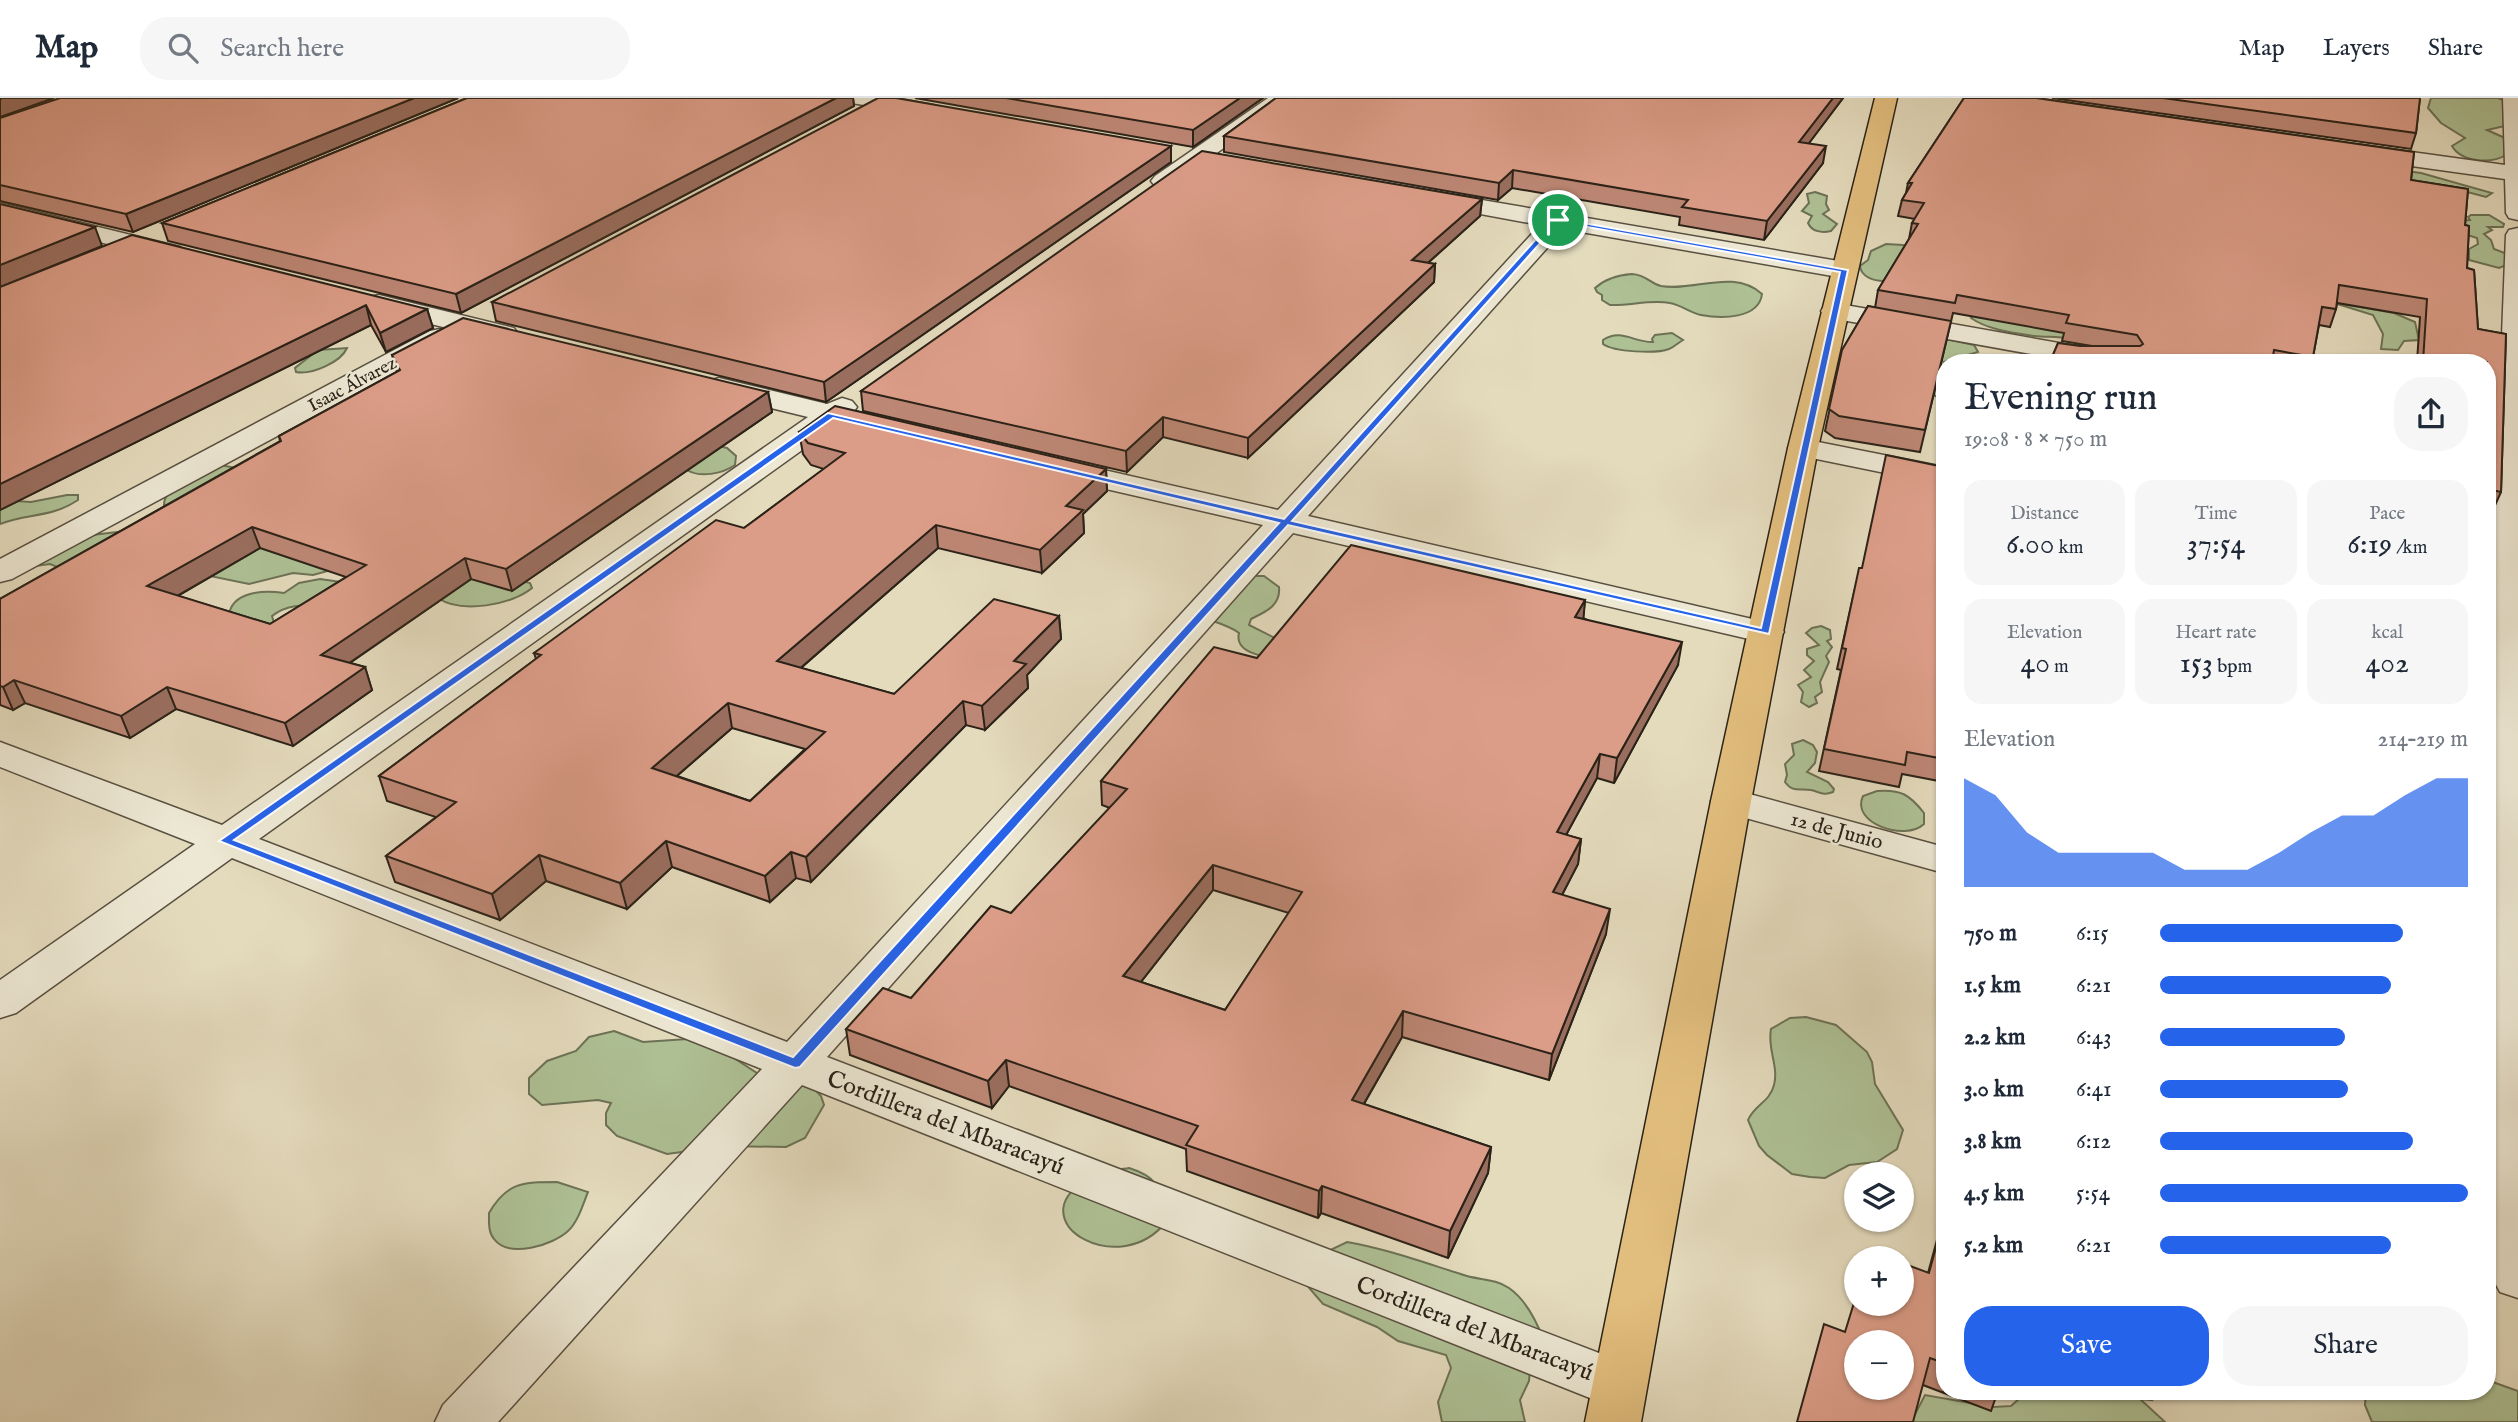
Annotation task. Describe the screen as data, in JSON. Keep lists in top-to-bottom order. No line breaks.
{"streets":{"street":["Isaac Álvarez","12 de Junio","Cordillera del Mbaracayú"]},"page":{"header":"Map","search":"Search here","nav":["Map","Layers","Share"],"heading":["Evening run","19:08 · 8 × 750 m"],"stats":[["Distance","6.00 km"],["Time","37:54"],["Pace","6:19 /km"],["Elevation","40 m"],["Heart rate","153 bpm"],["kcal","402"]],"chart":["Elevation","214–219 m"],"list":[{"name":"750 m","note":"6:15"},{"name":"1.5 km","note":"6:21"},{"name":"2.2 km","note":"6:43"},{"name":"3.0 km","note":"6:41"},{"name":"3.8 km","note":"6:12"},{"name":"4.5 km","note":"5:54"},{"name":"5.2 km","note":"6:21"}],"map_buttons":["+","−"],"buttons":["Save","Share"]}}
